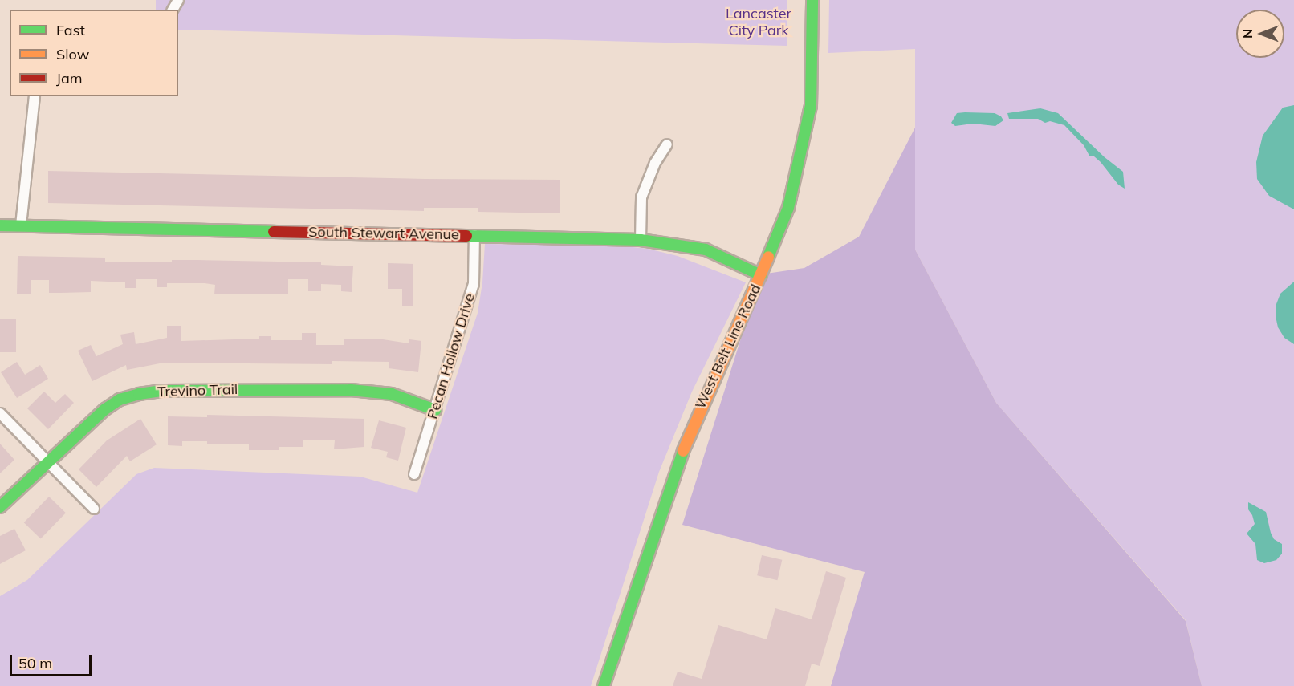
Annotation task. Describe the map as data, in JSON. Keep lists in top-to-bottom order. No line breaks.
{"streets":{"street":["South Stewart Avenue","West Belt Line Road","Pecan Hollow Drive","Trevino Trail"]},"crossings":[["South Stewart Avenue","West Belt Line Road"],["South Stewart Avenue","Pecan Hollow Drive"],["Pecan Hollow Drive","Trevino Trail"]],"parks":["Lancaster City Park"],"legend":["Fast","Slow","Jam"],"scale_bar":"50 m","north":"left"}
